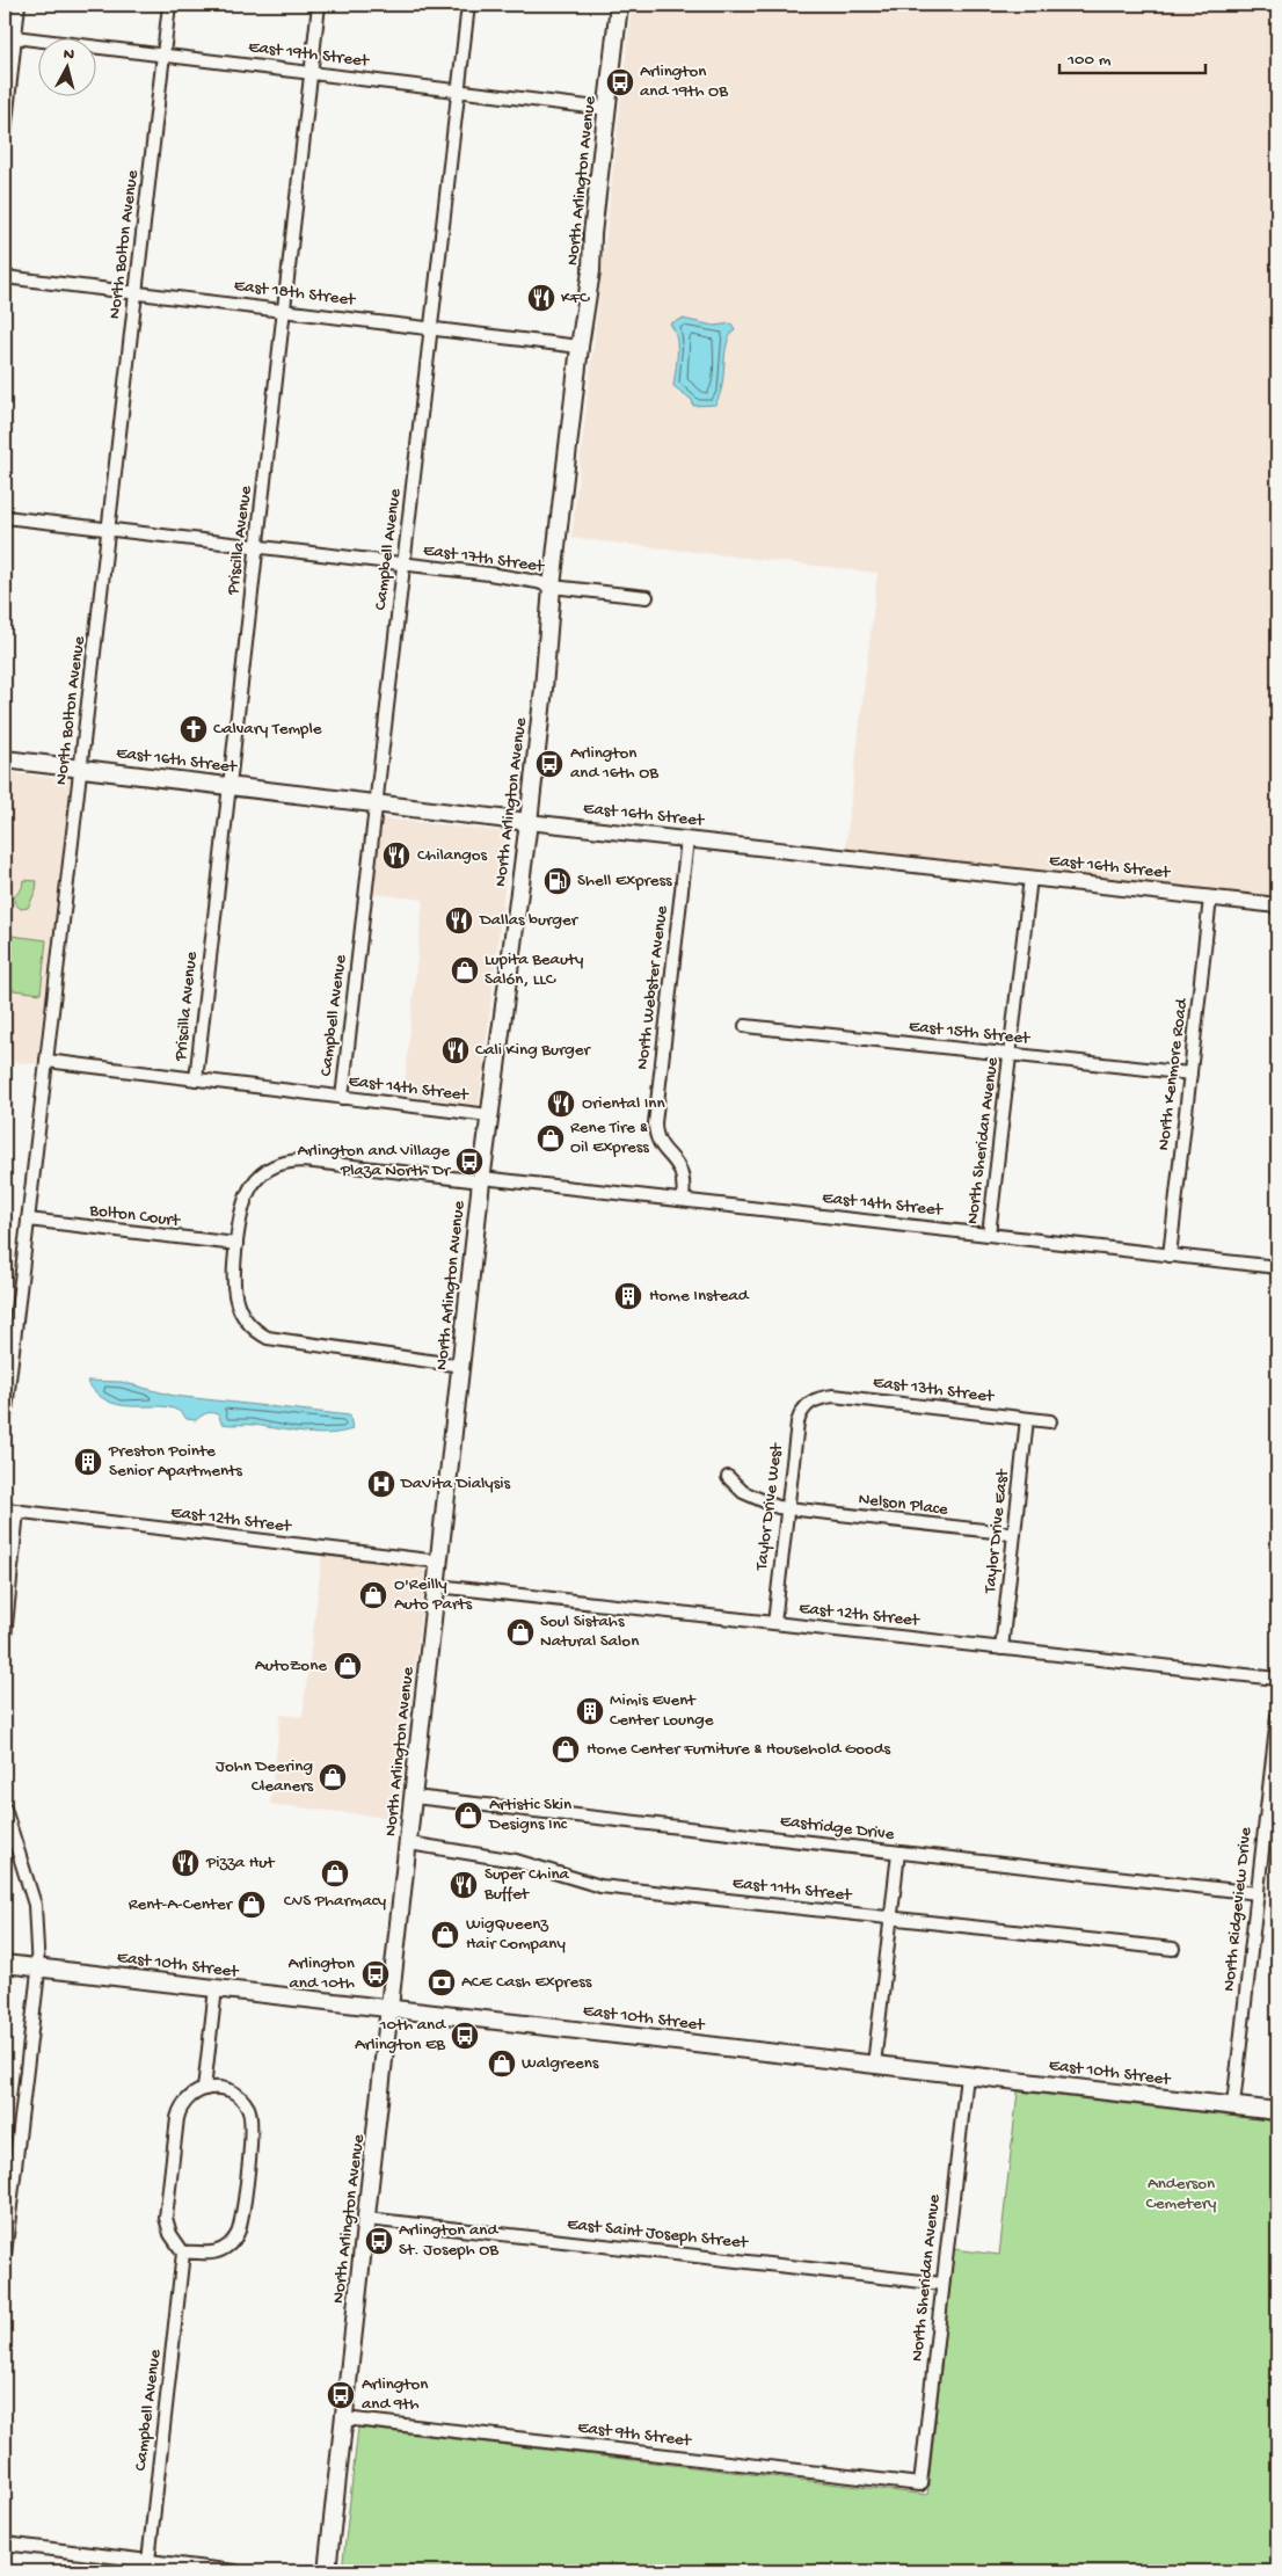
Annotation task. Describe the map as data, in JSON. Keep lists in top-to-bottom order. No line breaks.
{"streets":{"main road":["North Arlington Avenue","East 16th Street","East 10th Street"],"street":["East 19th Street","North Bolton Avenue","East 18th Street","Priscilla Avenue","Campbell Avenue","East 17th Street","North Webster Avenue","East 15th Street","North Kenmore Road","East 14th Street","North Sheridan Avenue","Bolton Court","East 13th Street","Nelson Place","Taylor Drive West","East 12th Street","Taylor Drive East","Eastridge Drive","East 11th Street","North Ridgeview Drive","East Saint Joseph Street","East 9th Street"]},"crossings":[["East 19th Street","North Arlington Avenue"],["East 19th Street","North Bolton Avenue"],["East 19th Street","Priscilla Avenue"],["East 19th Street","Campbell Avenue"],["North Arlington Avenue","East 18th Street"],["North Arlington Avenue","East 17th Street"],["North Arlington Avenue","East 16th Street"],["North Arlington Avenue","East 14th Street"],["North Arlington Avenue","East 12th Street"],["North Arlington Avenue","Eastridge Drive"],["North Arlington Avenue","East 11th Street"],["North Arlington Avenue","East 10th Street"],["North Arlington Avenue","East Saint Joseph Street"],["North Arlington Avenue","East 9th Street"],["North Bolton Avenue","East 18th Street"],["North Bolton Avenue","East 17th Street"],["North Bolton Avenue","East 16th Street"],["North Bolton Avenue","East 14th Street"],["North Bolton Avenue","Bolton Court"],["East 18th Street","Priscilla Avenue"],["East 18th Street","Campbell Avenue"],["Priscilla Avenue","East 17th Street"],["Priscilla Avenue","East 16th Street"],["Priscilla Avenue","East 14th Street"],["Campbell Avenue","East 17th Street"],["Campbell Avenue","East 16th Street"],["Campbell Avenue","East 14th Street"],["East 16th Street","North Webster Avenue"],["East 16th Street","North Kenmore Road"],["East 16th Street","North Sheridan Avenue"],["North Webster Avenue","East 14th Street"],["East 15th Street","North Kenmore Road"],["East 15th Street","North Sheridan Avenue"],["North Kenmore Road","East 14th Street"],["East 14th Street","North Sheridan Avenue"],["East 14th Street","Bolton Court"],["North Sheridan Avenue","East 10th Street"],["North Sheridan Avenue","East Saint Joseph Street"],["North Sheridan Avenue","East 9th Street"],["East 13th Street","Taylor Drive West"],["East 13th Street","Taylor Drive East"],["Nelson Place","Taylor Drive West"],["Nelson Place","Taylor Drive East"],["Taylor Drive West","East 12th Street"],["East 12th Street","Taylor Drive East"],["Eastridge Drive","North Ridgeview Drive"],["North Ridgeview Drive","East 10th Street"]],"parks":["Anderson Cemetery"],"places":{"bus stop":["Arlington and 19th OB","Arlington and 16th OB","Arlington and Village Plaza North Dr","Arlington and 10th","10th and Arlington EB","Arlington and St. Joseph OB","Arlington and 9th"],"restaurant":["KFC","Chilangos","Dallas burger","Cali King Burger","Oriental Inn","Pizza Hut","Super China Buffet"],"church":["Calvary Temple"],"fuel station":["Shell Express"],"shop":["Lupita Beauty Salón, LLC","Rene Tire & Oil Express","O'Reilly Auto Parts","Soul Sistahs Natural Salon","AutoZone","Home Center Furniture & Household Goods","John Deering Cleaners","Artistic Skin Designs Inc","CVS Pharmacy","Rent-A-Center","WigQueenz Hair Company","Walgreens"],"building":["Home Instead","Preston Pointe Senior Apartments","Mimis Event Center Lounge"],"hospital":["DaVita Dialysis"],"bank":["ACE Cash Express"]},"scale_bar":"100 m","north":"top"}
